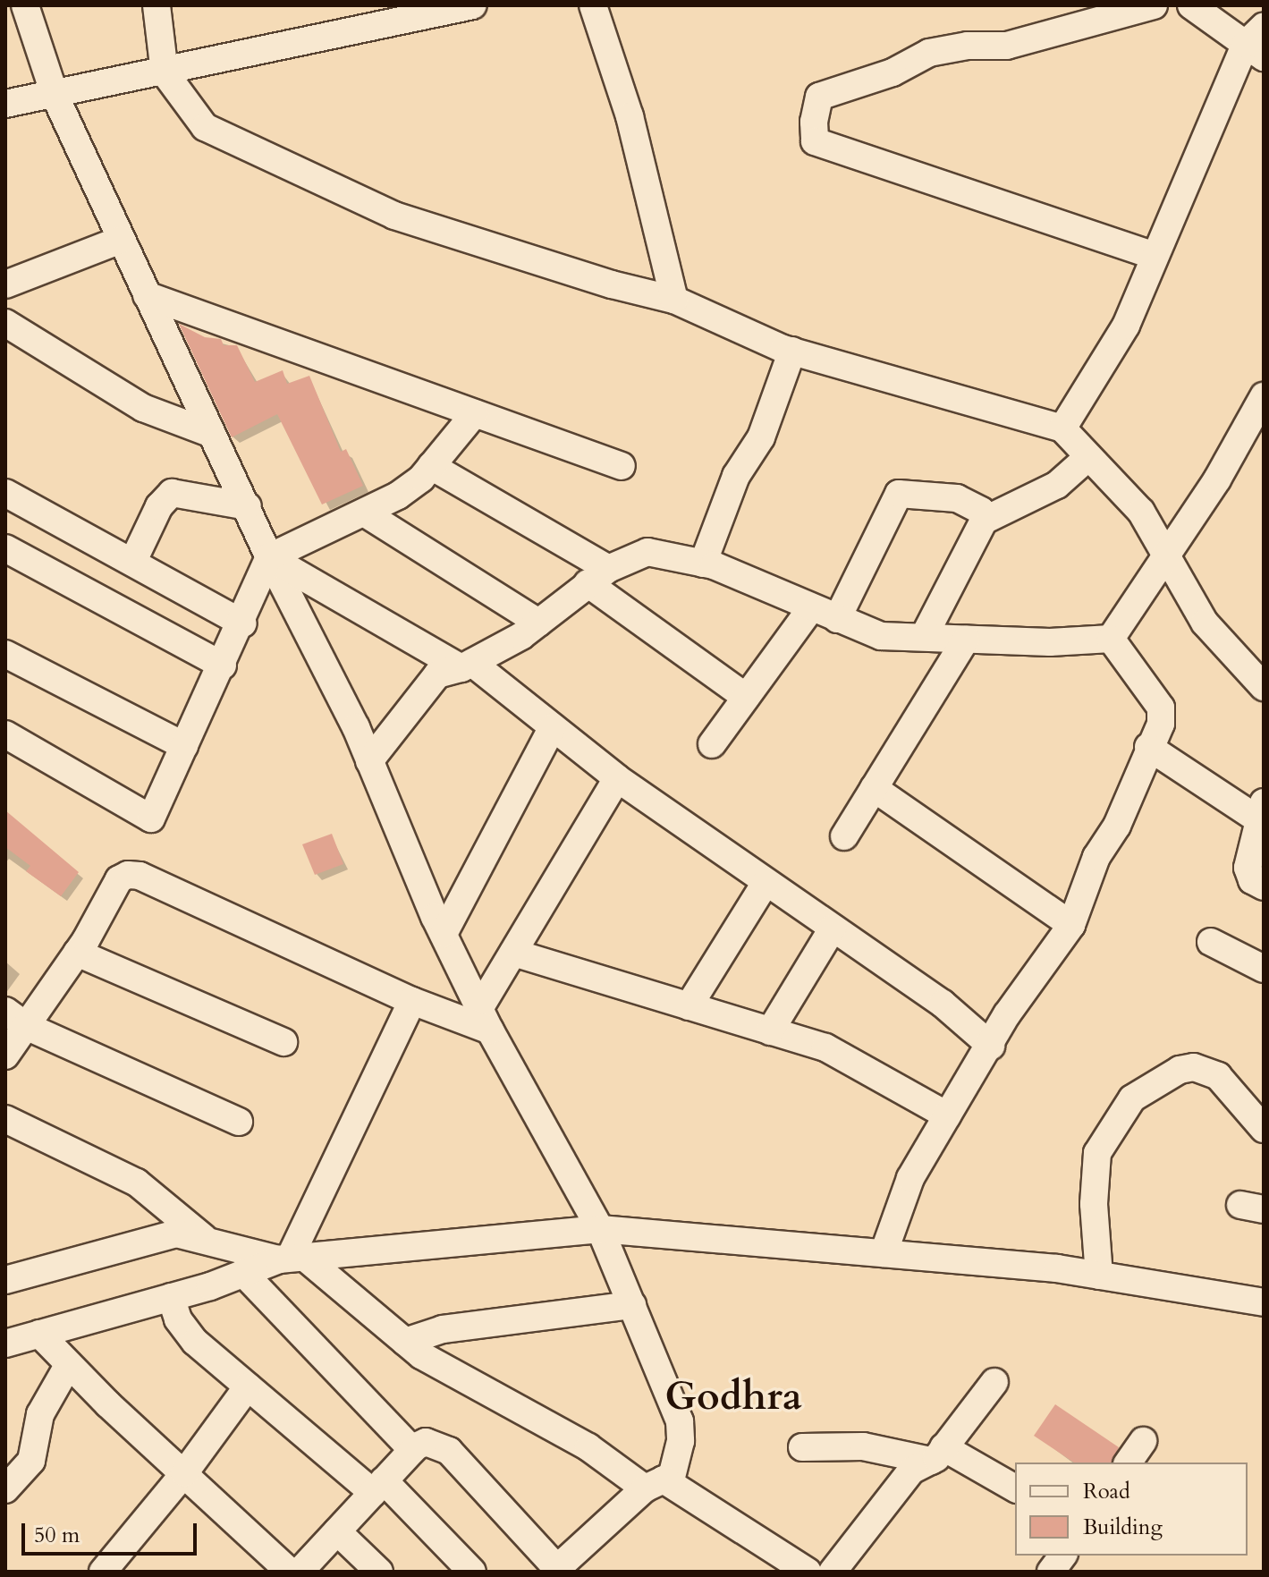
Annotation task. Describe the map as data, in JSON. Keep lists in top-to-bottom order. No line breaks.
{"districts":["Godhra"],"legend":["Road","Building"],"scale_bar":"50 m"}
